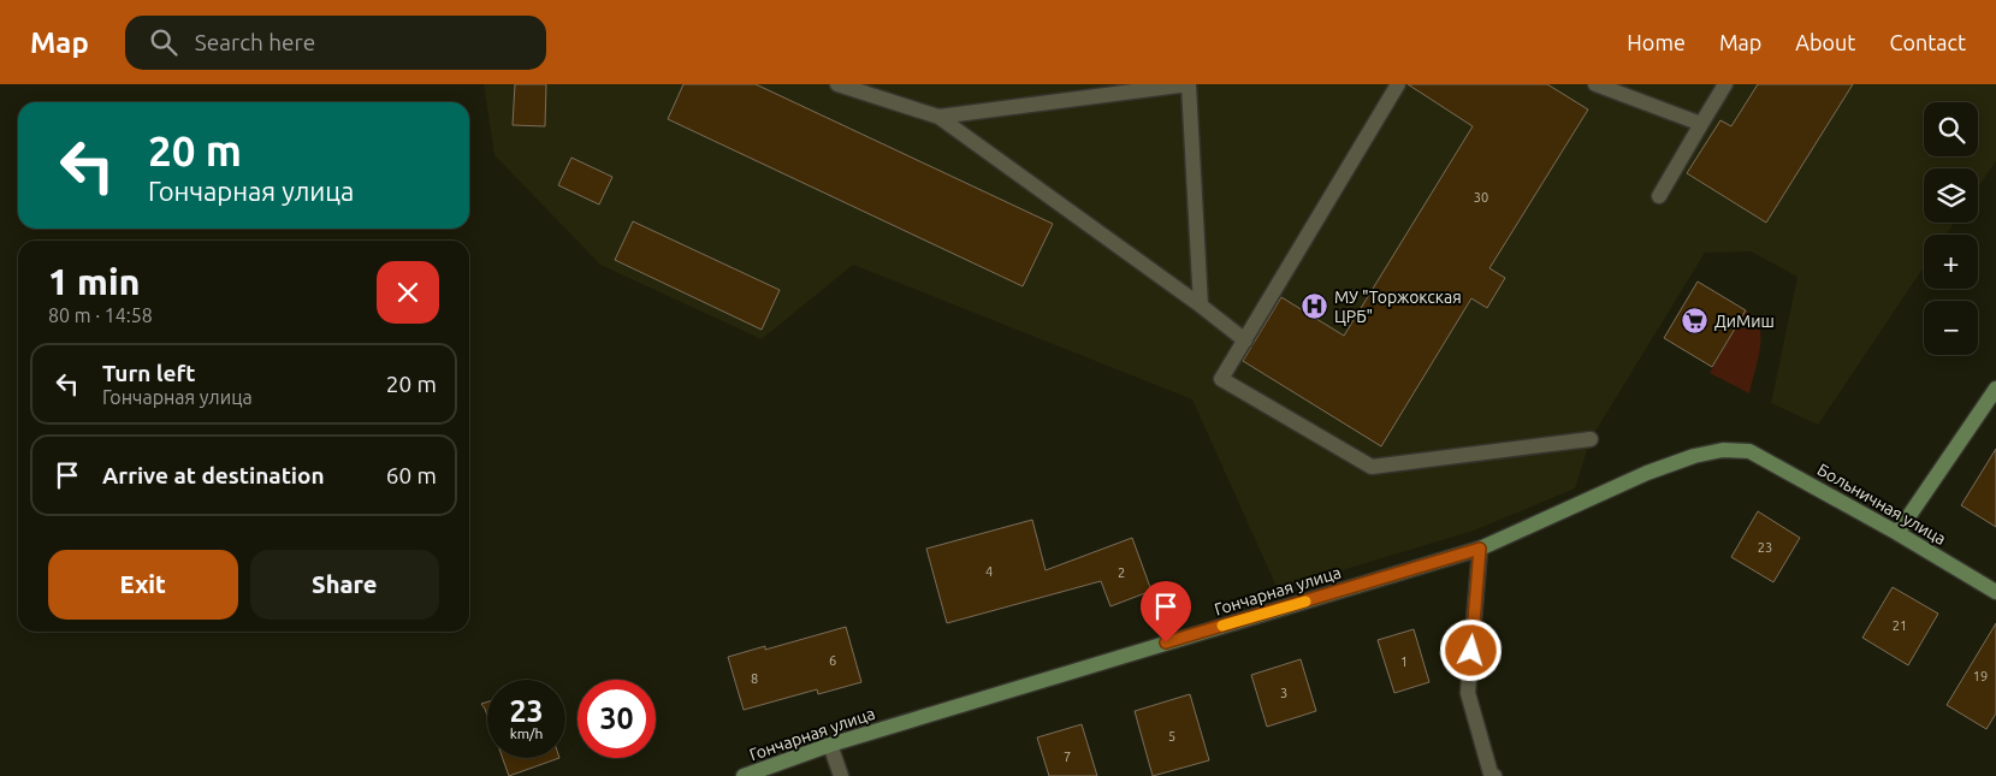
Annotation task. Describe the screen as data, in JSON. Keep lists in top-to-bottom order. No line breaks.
{"streets":{"street":["Больничная улица","Гончарная улица"]},"crossings":[["Больничная улица","Гончарная улица"]],"places":{"hospital":["МУ \"Торжокская ЦРБ\""],"supermarket":["ДиМиш"]},"house_numbers":["30","23","4","2","21","6","1","19","8","3","5","7"],"page":{"header":"Map","search":"Search here","nav":["Home","Map","About","Contact"],"map_buttons":["+","−"],"turn":["20 m","Гончарная улица"],"heading":["1 min","80 m · 14:58"],"list":[{"name":"Turn left","note":"Гончарная улица","value":"20 m"},{"name":"Arrive at destination","value":"60 m"}],"buttons":["Exit","Share"],"speed":"23 km/h","limit":"30"}}
